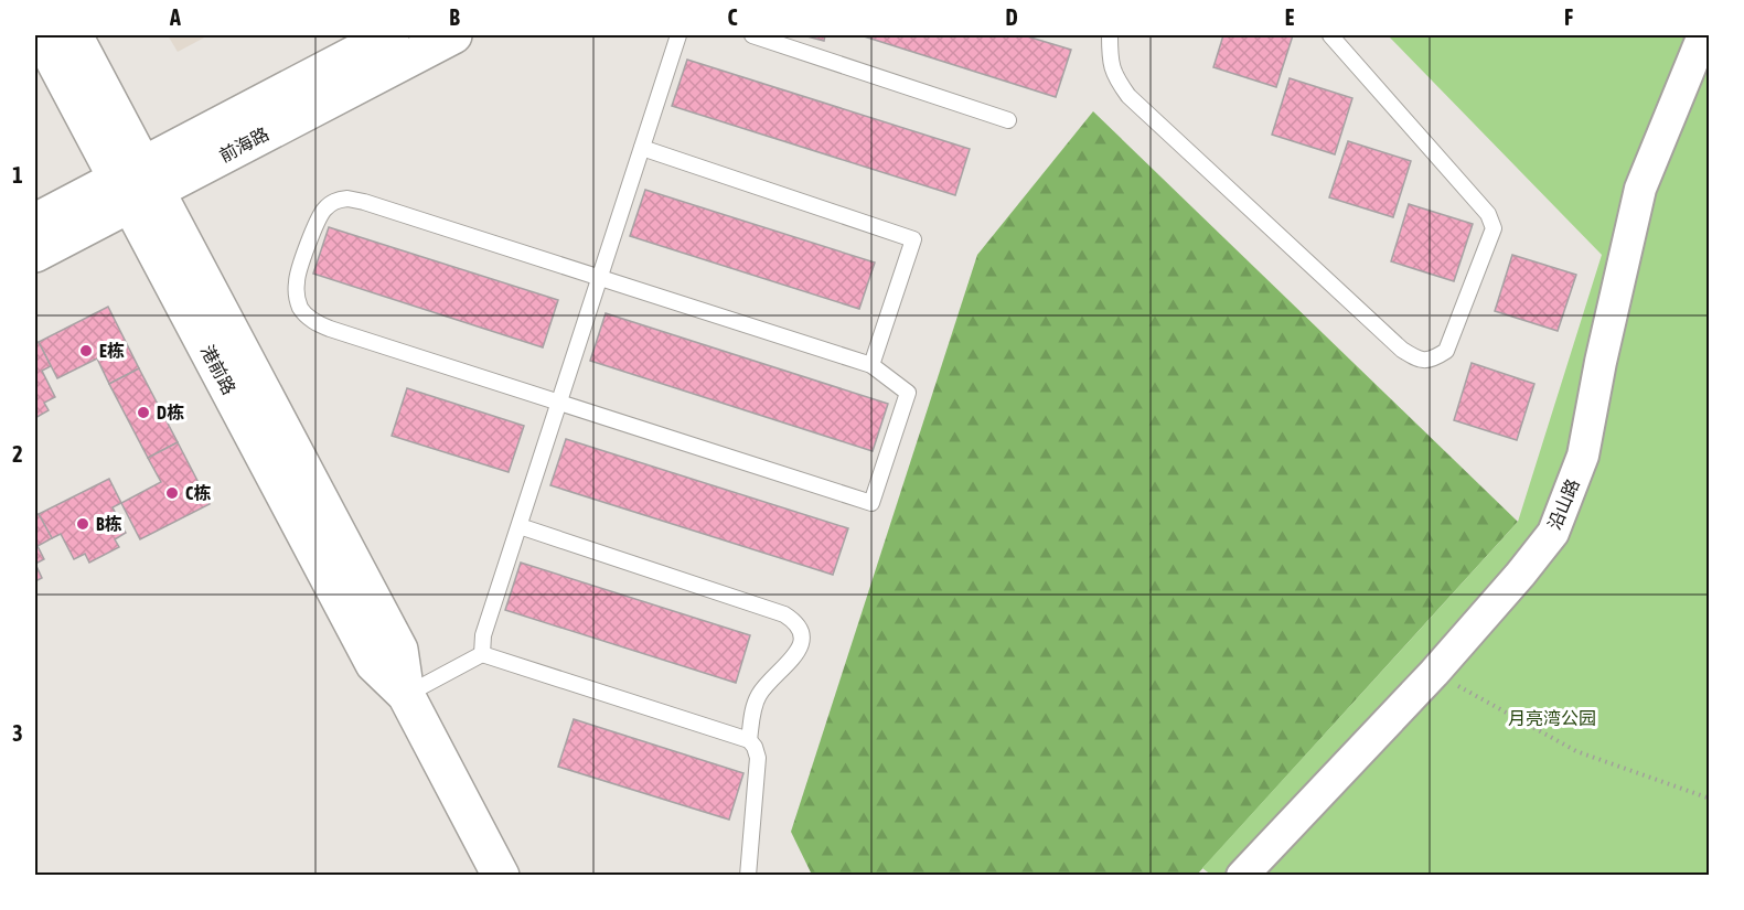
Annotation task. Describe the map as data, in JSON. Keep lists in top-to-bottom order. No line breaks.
{"streets":{"street":["前海路","港前路","沿山路"]},"crossings":[["前海路","港前路"]],"parks":["月亮湾公园"],"places":["E栋","D栋","C栋","B栋"],"grid":{"columns":["A","B","C","D","E","F"],"rows":["1","2","3"]}}
